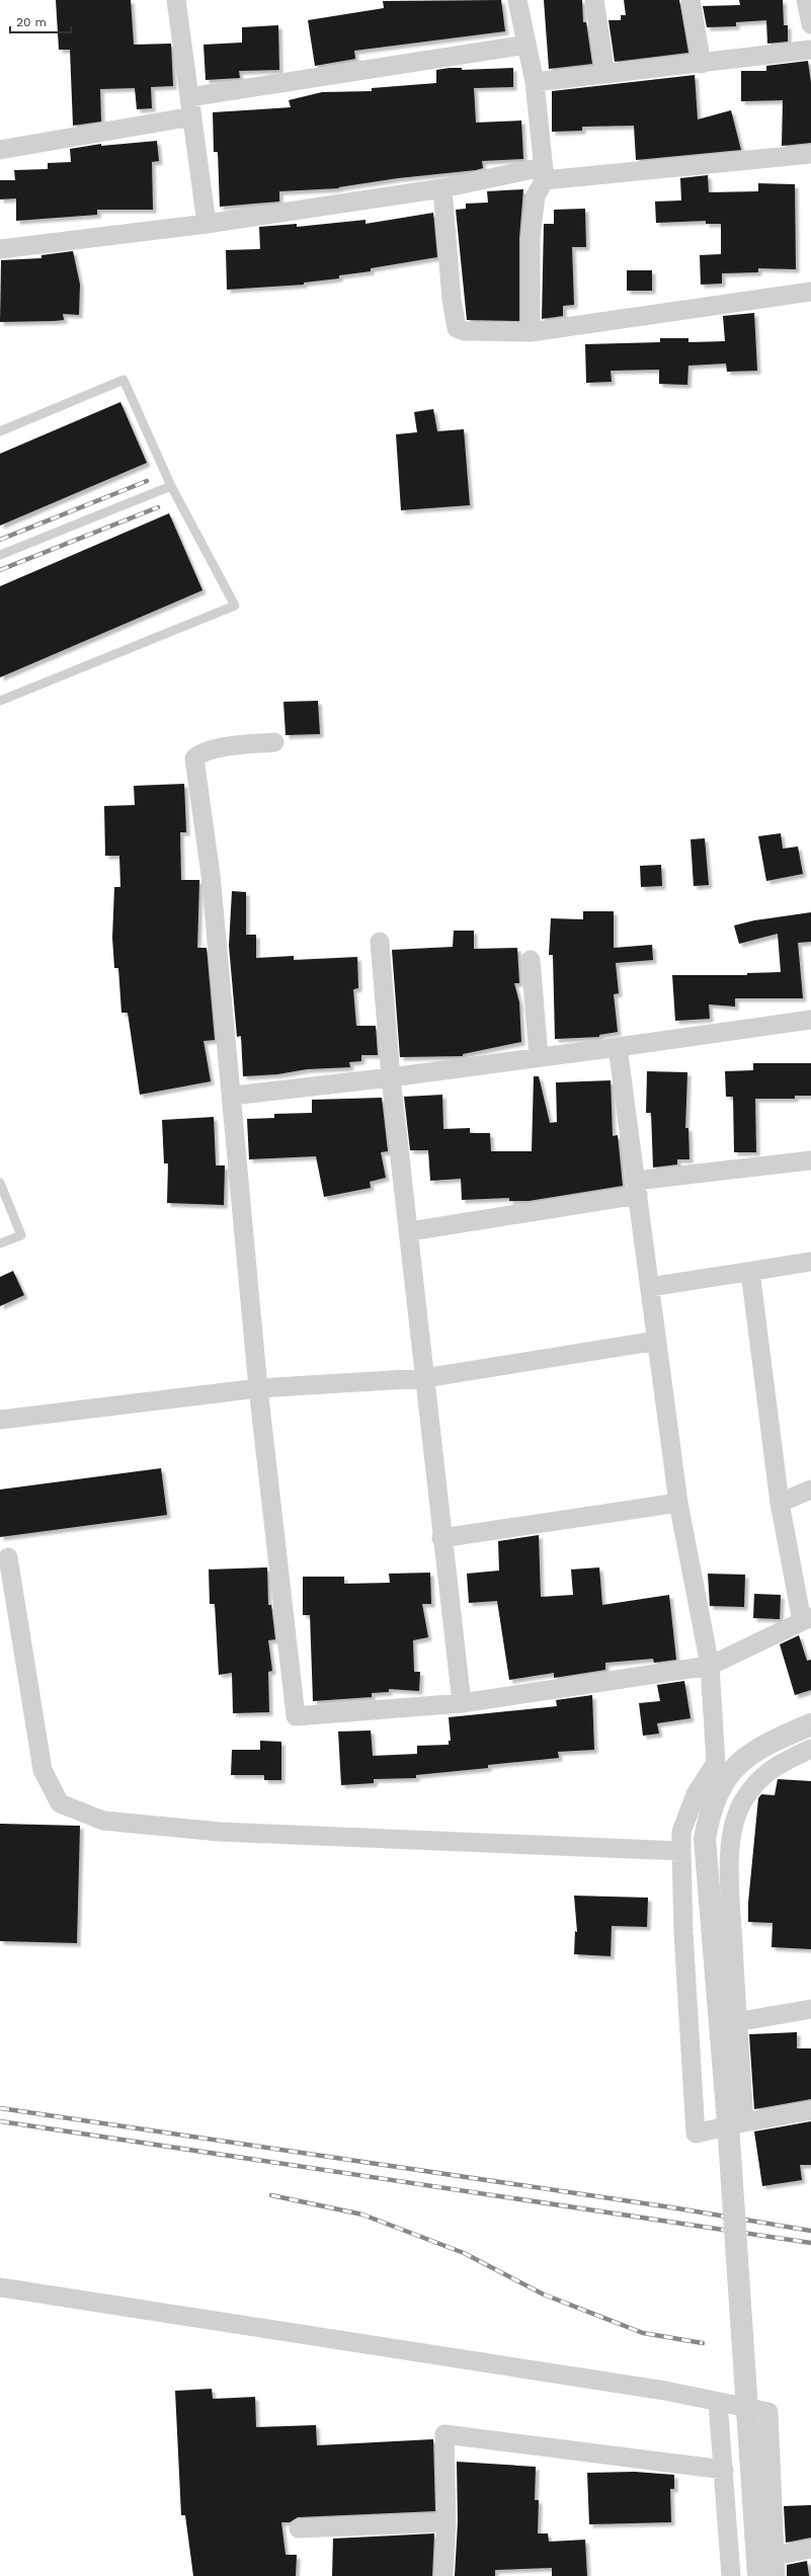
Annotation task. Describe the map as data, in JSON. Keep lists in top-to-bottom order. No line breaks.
{"scale_bar":"20 m"}
